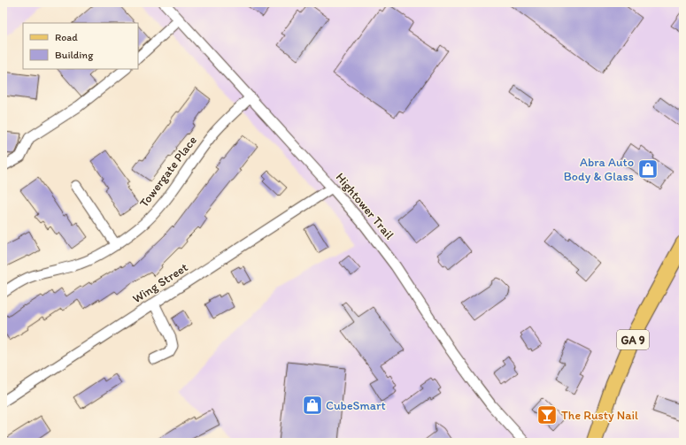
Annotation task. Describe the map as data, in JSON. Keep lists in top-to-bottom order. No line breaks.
{"streets":{"main road":["GA 9"],"street":["Towergate Place","Hightower Trail","Wing Street"]},"crossings":[["Towergate Place","Hightower Trail"],["Hightower Trail","Wing Street"]],"places":{"shop":["Abra Auto Body & Glass","CubeSmart"],"bar":["The Rusty Nail"]},"legend":["Road","Building"]}
